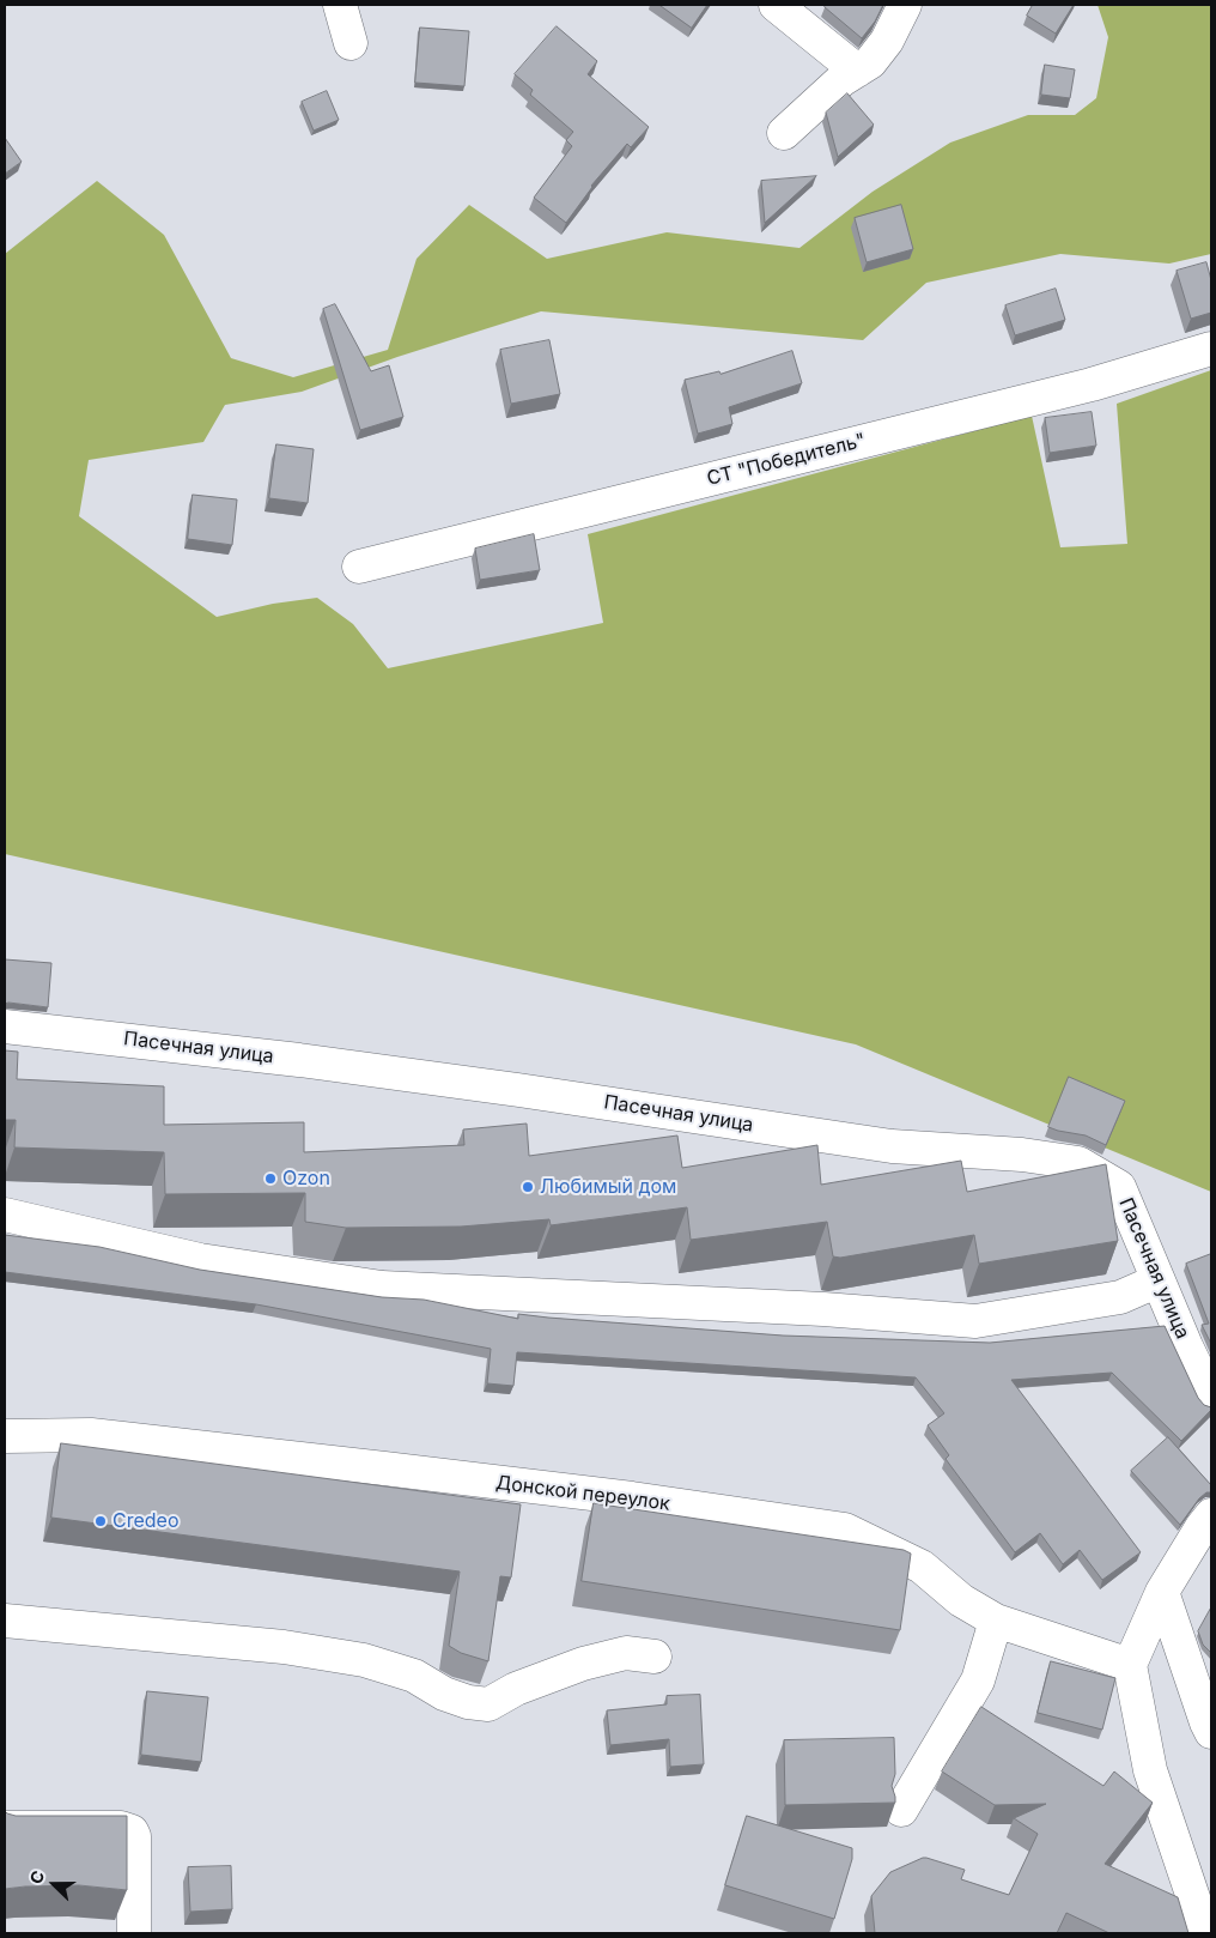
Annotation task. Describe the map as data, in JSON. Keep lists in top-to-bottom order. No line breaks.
{"streets":{"street":["СТ \"Победитель\"","Пасечная улица","Донской переулок"]},"places":["Ozon","Любимый дом","Credeo"],"north":"left"}
